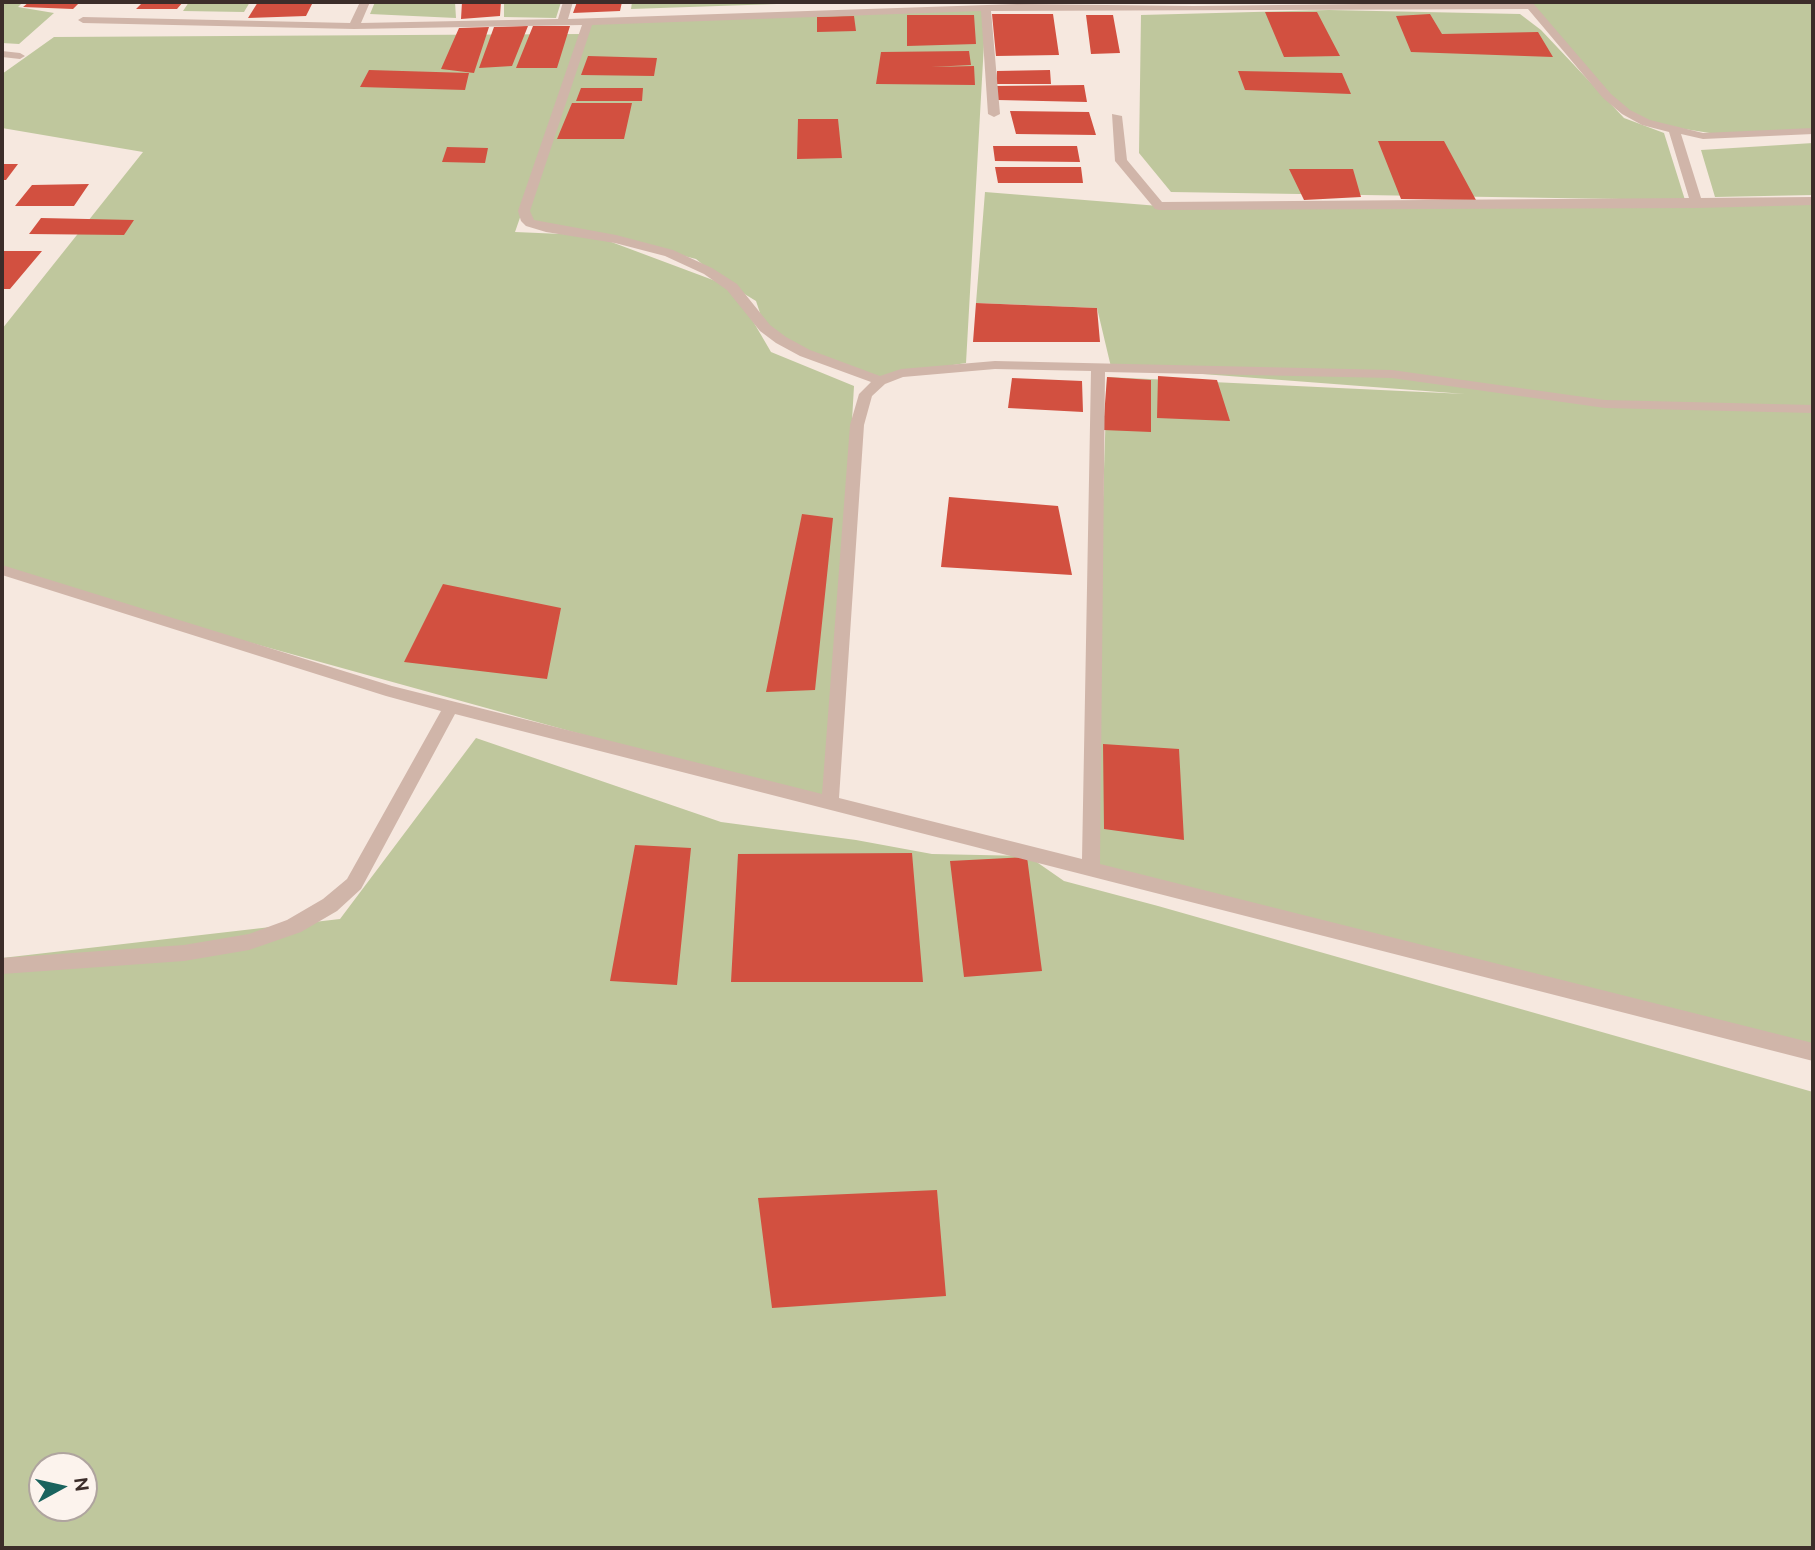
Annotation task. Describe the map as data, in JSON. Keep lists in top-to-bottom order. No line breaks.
{"north":"right"}
